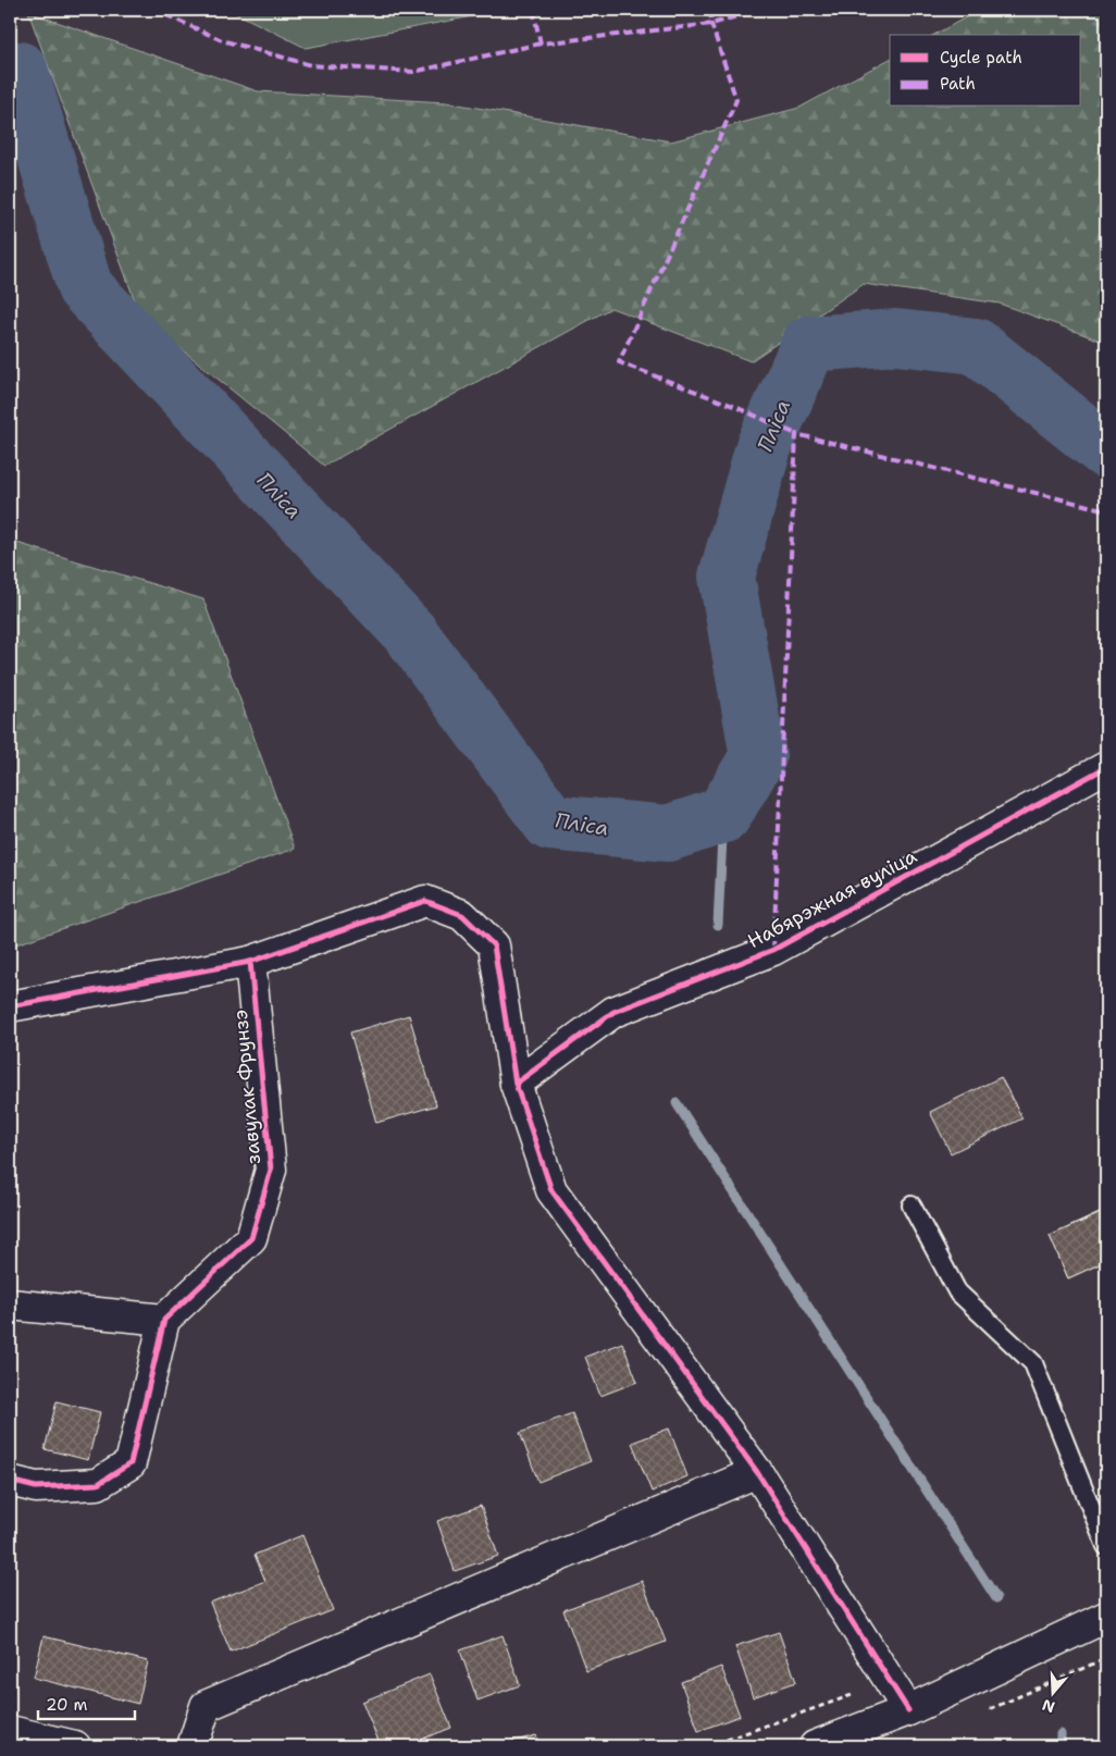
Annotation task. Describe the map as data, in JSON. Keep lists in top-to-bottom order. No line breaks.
{"streets":{"street":["Набярэжная вуліца","завулак Фрунзэ"]},"water":["Пліса"],"legend":["Cycle path","Path"],"scale_bar":"20 m","north":"bottom"}
